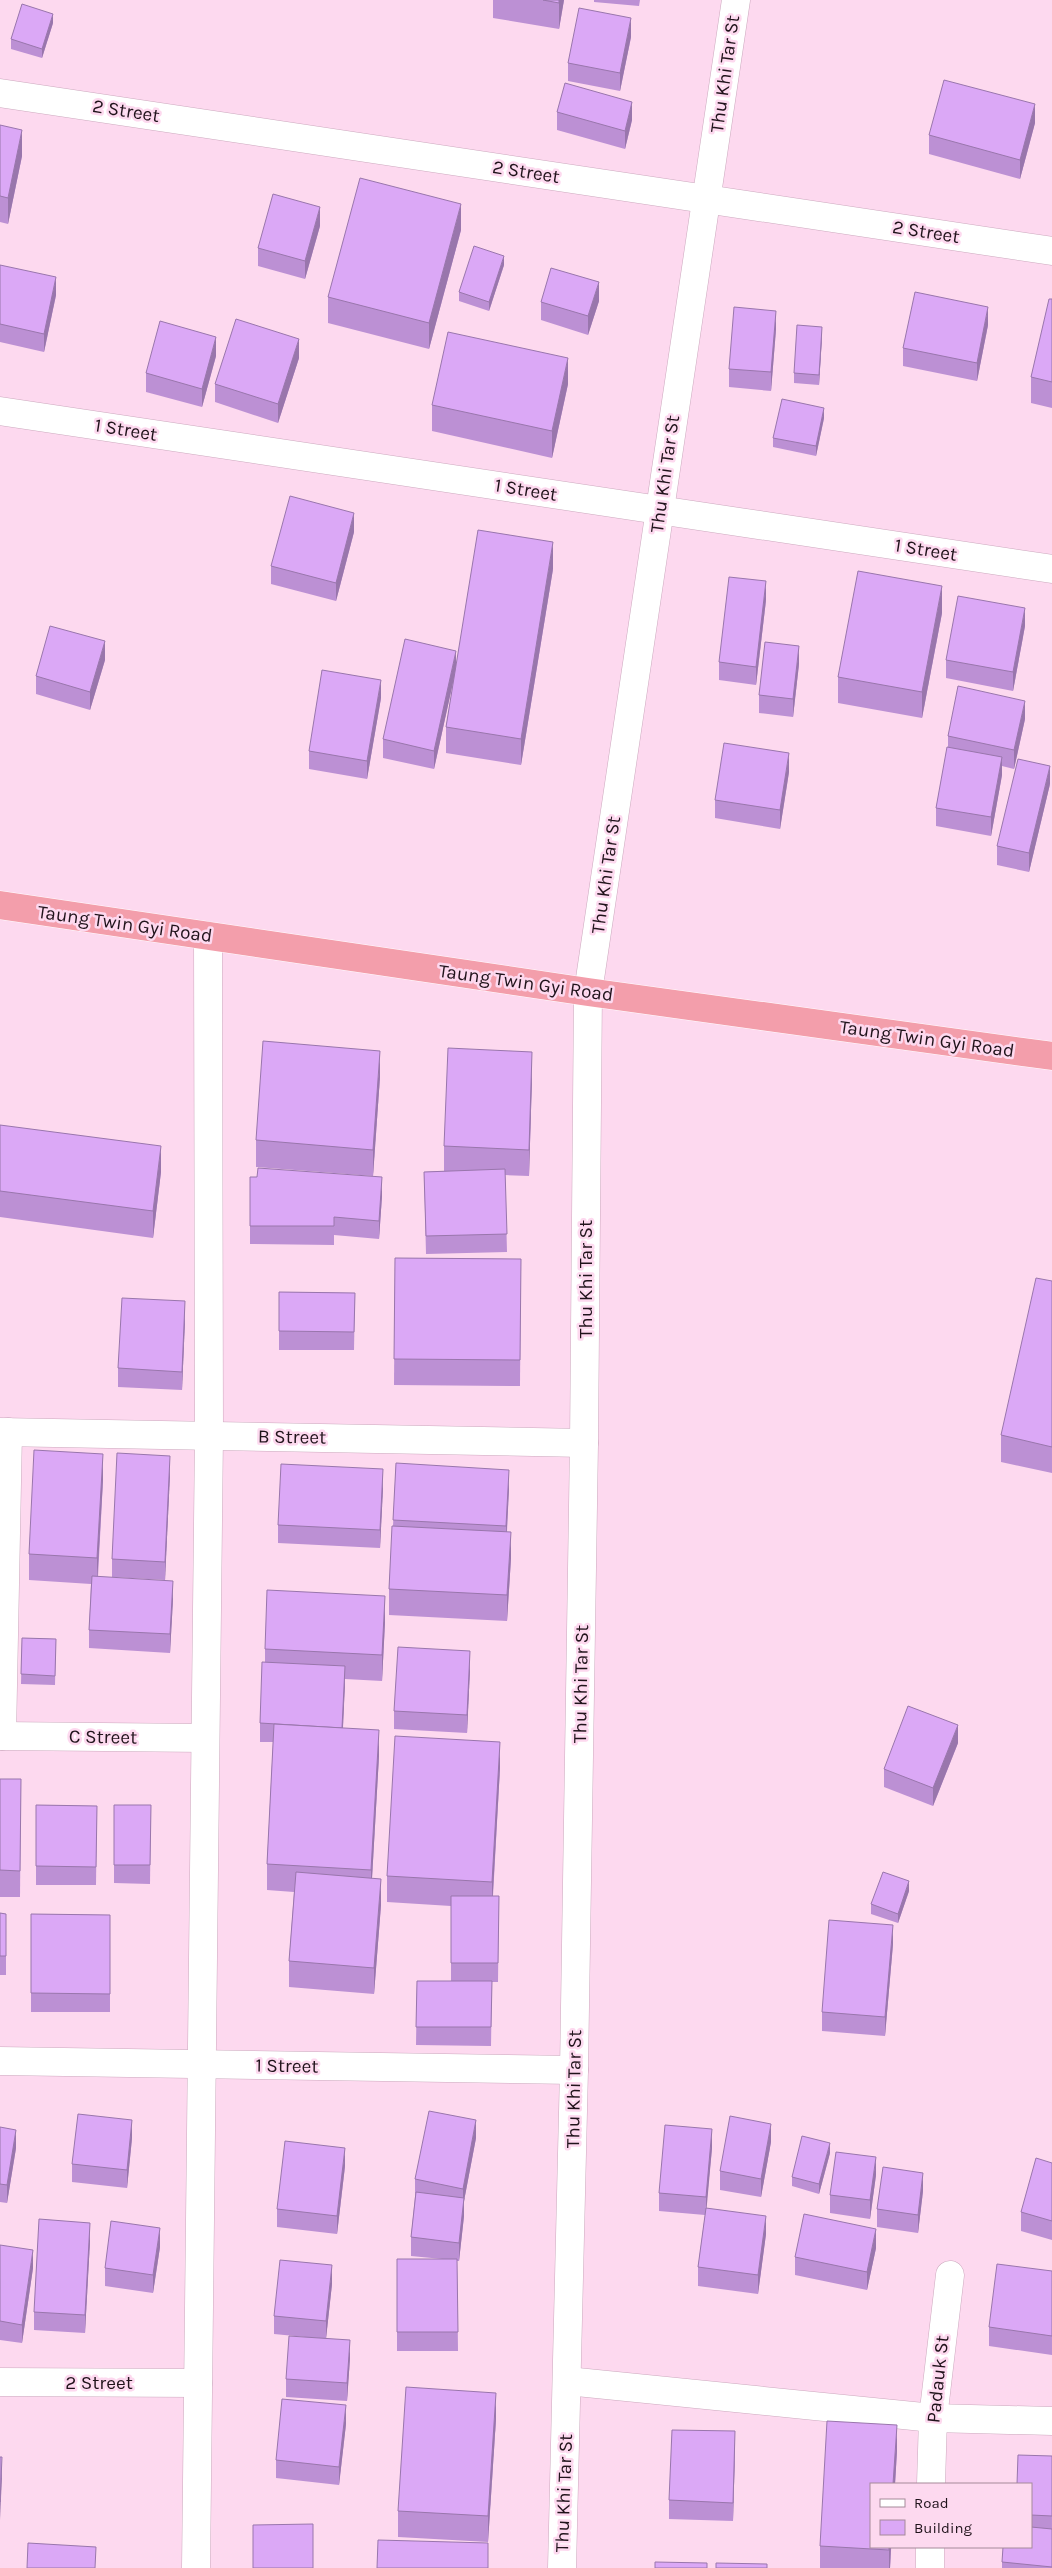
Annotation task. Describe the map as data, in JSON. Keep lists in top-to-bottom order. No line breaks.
{"streets":{"highway":["Taung Twin Gyi Road"],"street":["Thu Khi Tar St","2 Street","1 Street","B Street","C Street","Padauk St"]},"crossings":[["Thu Khi Tar St","2 Street"],["Thu Khi Tar St","1 Street"],["Thu Khi Tar St","Taung Twin Gyi Road"],["Thu Khi Tar St","B Street"]],"legend":["Road","Building"]}
